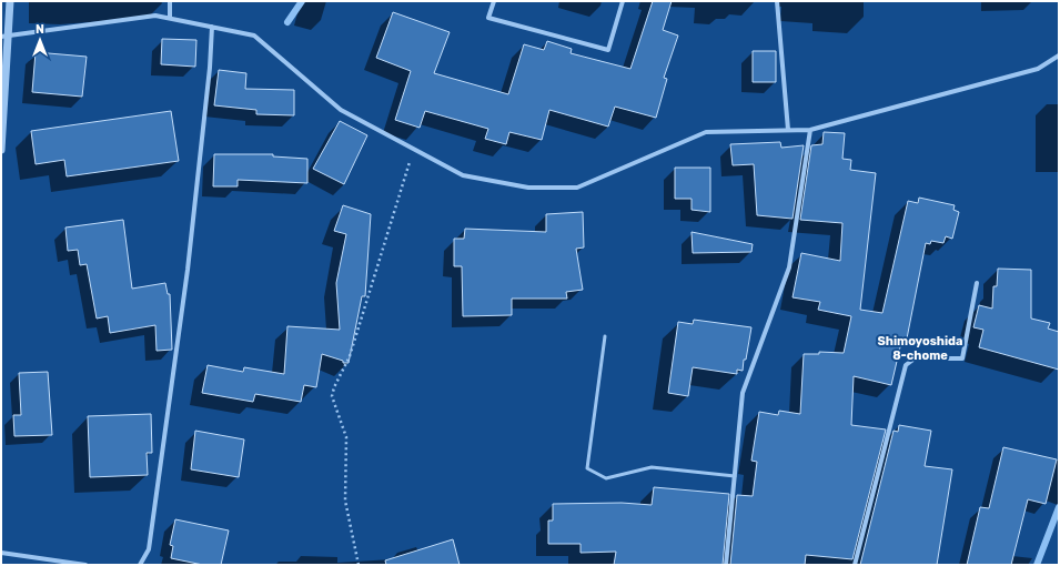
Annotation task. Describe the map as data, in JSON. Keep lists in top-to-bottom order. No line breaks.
{"districts":["Shimoyoshida 8-chome"],"north":"top"}
